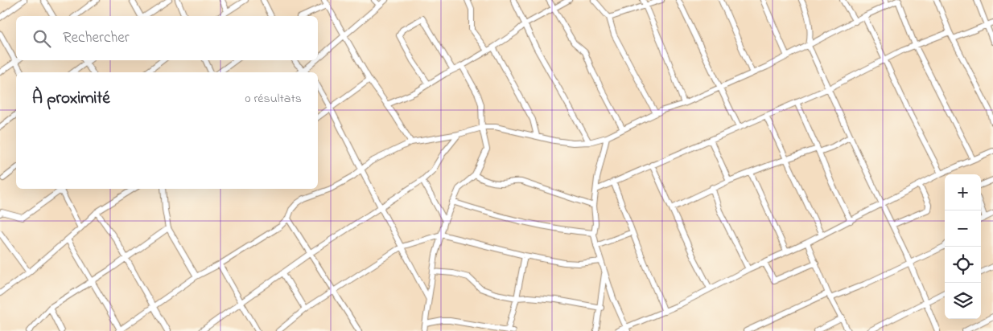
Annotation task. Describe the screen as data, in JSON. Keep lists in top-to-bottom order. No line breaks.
{"page":{"search":"Rechercher","heading":["À proximité","0 résultats"],"map_buttons":["+","−"]}}
